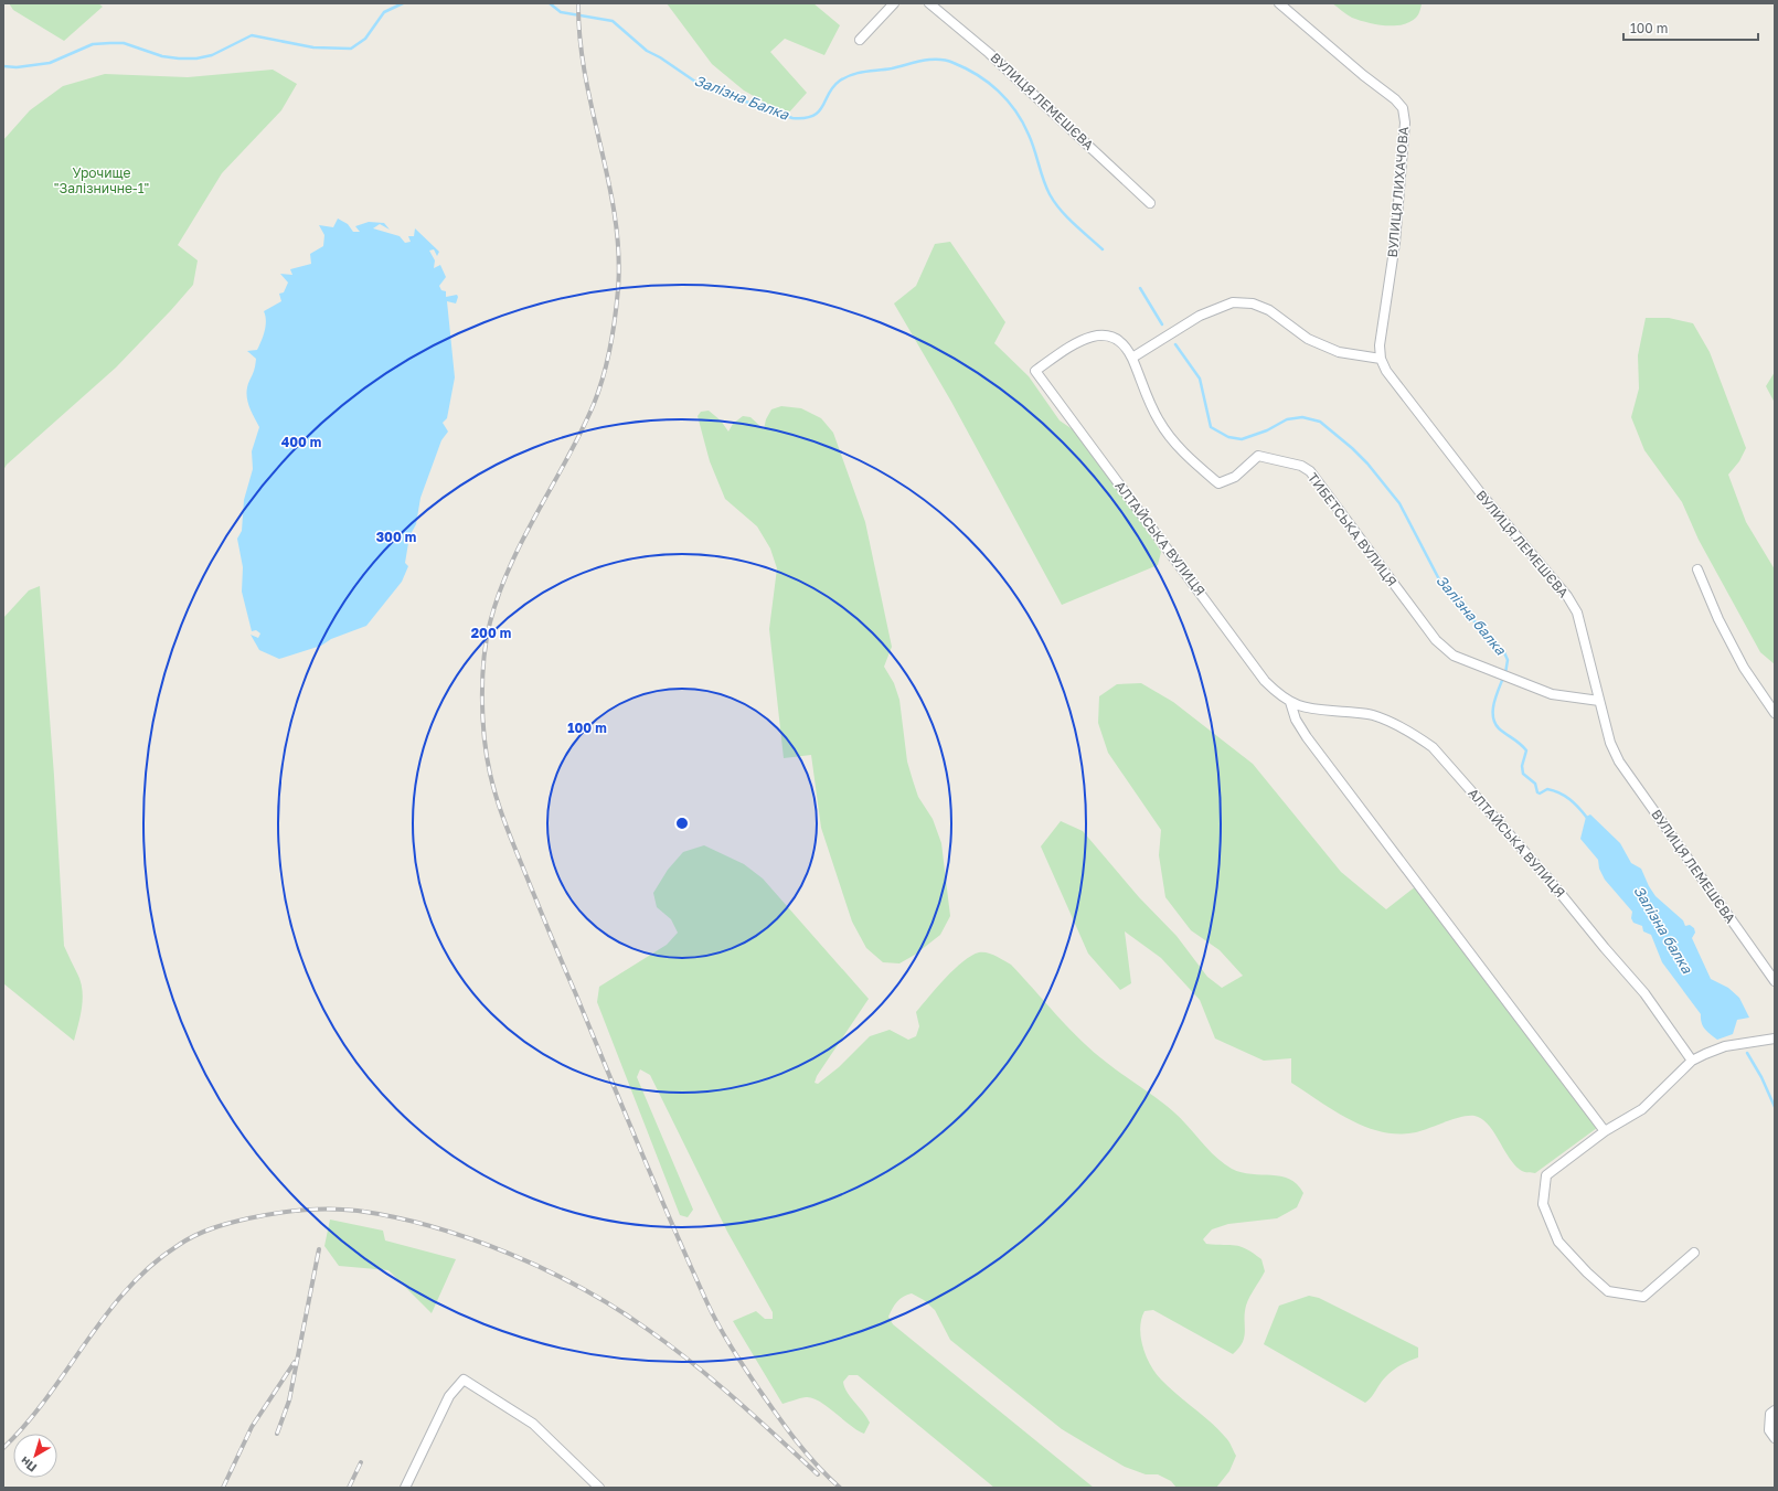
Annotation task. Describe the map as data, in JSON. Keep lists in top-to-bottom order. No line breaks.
{"streets":{"street":["ВУЛИЦЯ ЛЕМЕШЄВА","ВУЛИЦЯ ЛИХАЧОВА","ТИБЕТСЬКА ВУЛИЦЯ","АЛТАЙСЬКА ВУЛИЦЯ"]},"crossings":[["ВУЛИЦЯ ЛЕМЕШЄВА","ВУЛИЦЯ ЛИХАЧОВА"],["ВУЛИЦЯ ЛЕМЕШЄВА","ТИБЕТСЬКА ВУЛИЦЯ"],["ТИБЕТСЬКА ВУЛИЦЯ","АЛТАЙСЬКА ВУЛИЦЯ"]],"water":["Залізна Балка","Залізна балка"],"parks":["Урочище \"Залізничне-1\""],"scale_bar":"100 m","north":"bottom left","rings":["400 m","300 m","200 m","100 m"]}
